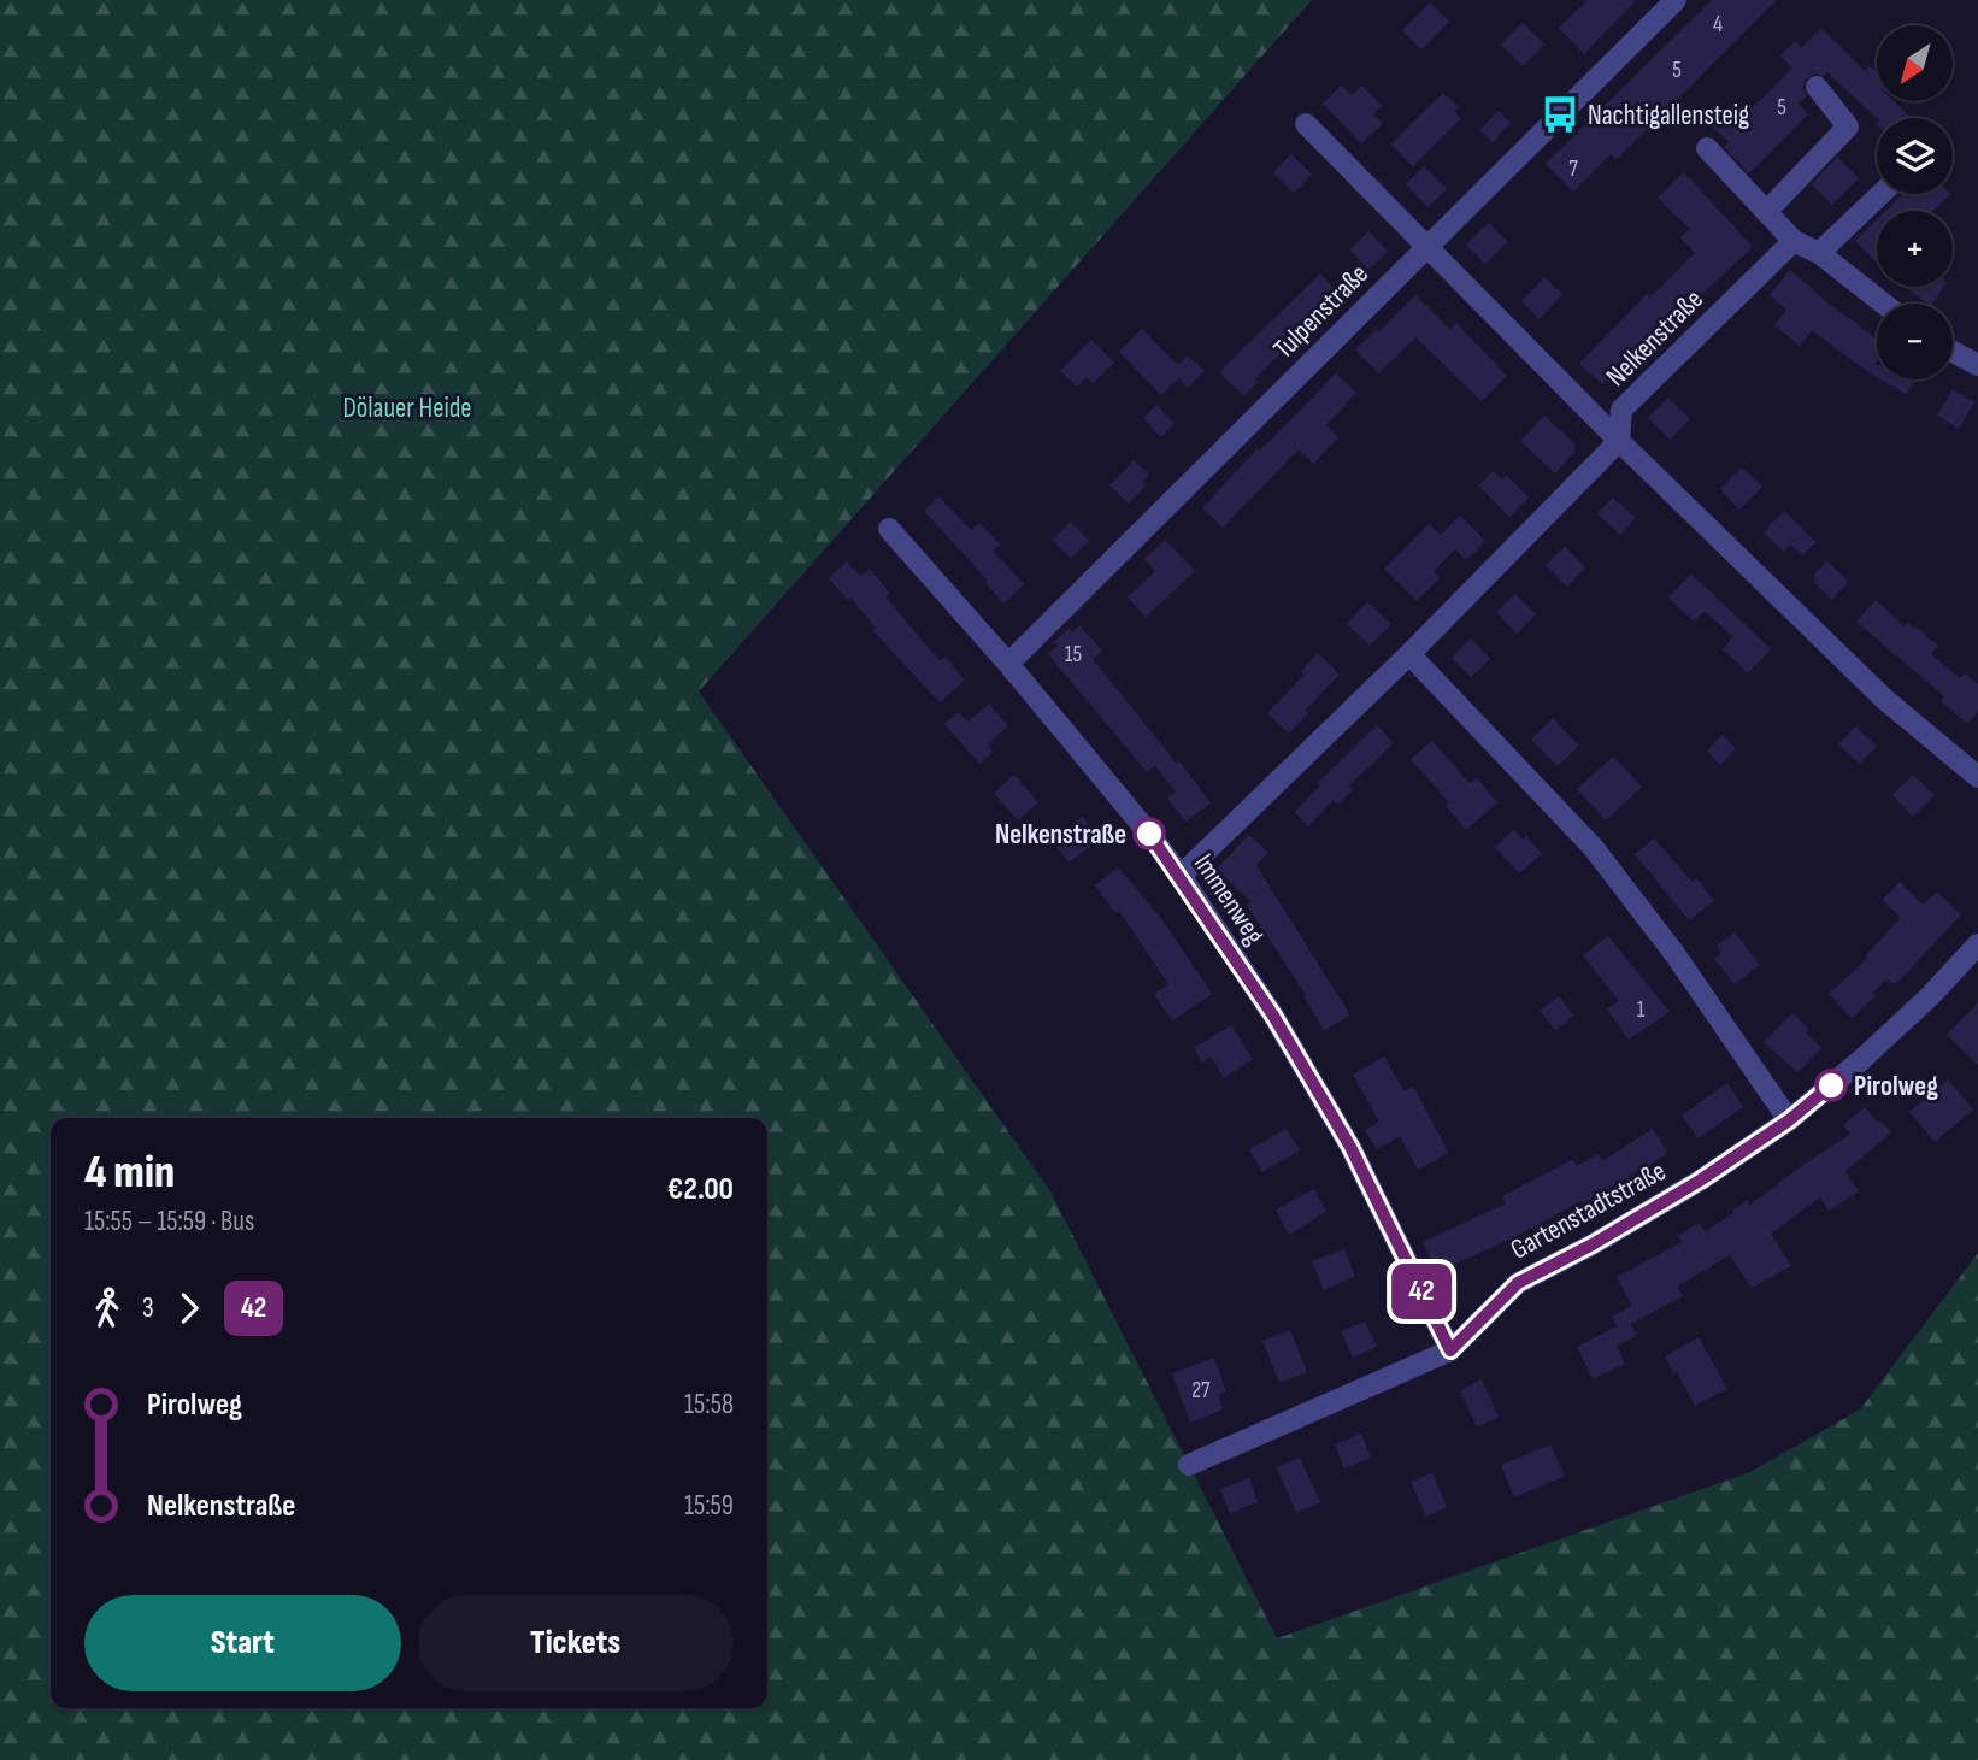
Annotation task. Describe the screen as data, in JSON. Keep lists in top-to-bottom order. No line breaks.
{"streets":{"street":["Tulpenstraße","Nelkenstraße","Immenweg","Gartenstadtstraße"]},"crossings":[["Tulpenstraße","Immenweg"],["Nelkenstraße","Immenweg"],["Immenweg","Gartenstadtstraße"]],"parks":["Dölauer Heide"],"places":{"bus stop":["Nachtigallensteig"],"other":["Nelkenstraße","Pirolweg"]},"lines":["bus line 42"],"house_numbers":["4","5","5","7","15","1","27"],"north":"bottom left","page":{"on_map":"42","map_buttons":["+","−"],"heading":["4 min","15:55 – 15:59 · Bus","€2.00"],"legs":["3","42"],"list":[{"name":"Pirolweg","value":"15:58"},{"name":"Nelkenstraße","value":"15:59"}],"buttons":["Start","Tickets"]}}
